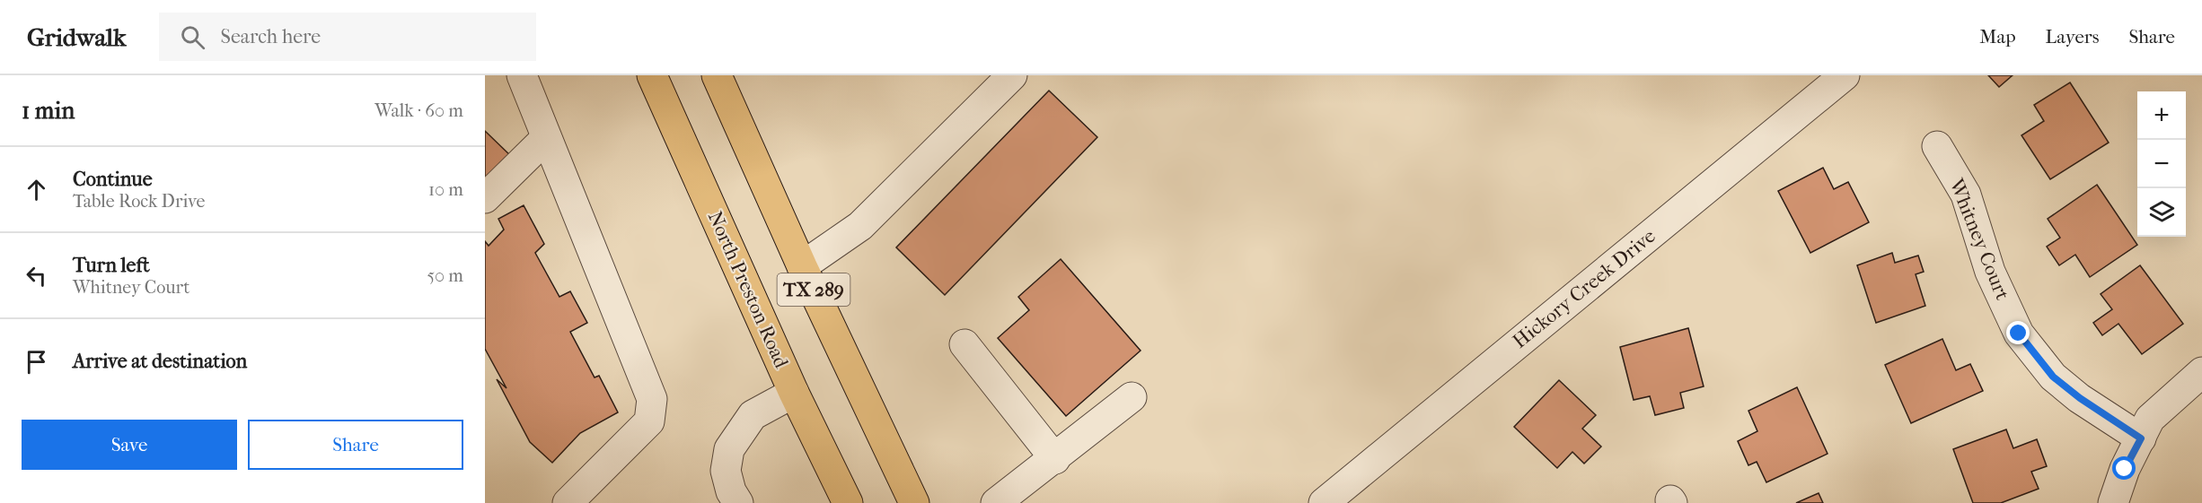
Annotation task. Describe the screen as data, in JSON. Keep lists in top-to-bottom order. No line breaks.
{"streets":{"main road":["North Preston Road","TX 289"],"street":["Whitney Court","Hickory Creek Drive"]},"page":{"header":"Gridwalk","search":"Search here","nav":["Map","Layers","Share"],"heading":["1 min","Walk · 60 m"],"map_buttons":["+","−"],"list":[["Continue","Table Rock Drive","10 m"],["Turn left","Whitney Court","50 m"],"Arrive at destination"],"buttons":["Save","Share"]}}
